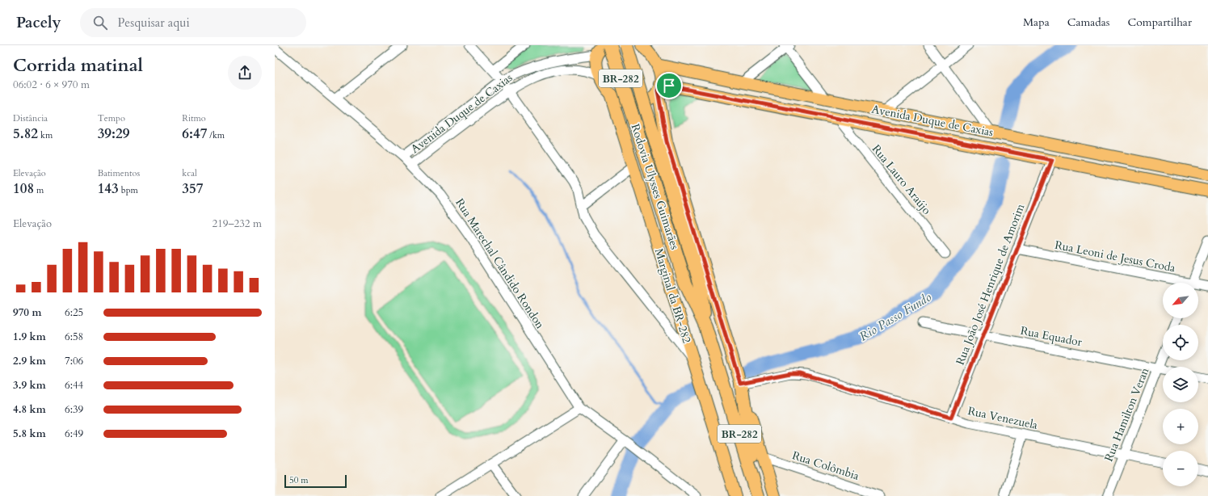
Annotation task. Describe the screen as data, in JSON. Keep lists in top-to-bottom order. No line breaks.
{"streets":{"highway":["BR-282","Rodovia Ulysses Guimarães"],"main road":["Avenida Duque de Caxias","Marginal da BR-282"],"street":["Rua Lauro Araújo","Rua Leoni de Jesus Croda","Rua Marechal Cândido Rondon","Rua João José Henrique de Amorim","Rua Equador","Rua Hamilton Veran","Rua Venezuela","Rua Colômbia"]},"crossings":[["Avenida Duque de Caxias","Rua Lauro Araújo"],["Avenida Duque de Caxias","Rua Marechal Cândido Rondon"],["Avenida Duque de Caxias","Rua João José Henrique de Amorim"],["Avenida Duque de Caxias","Marginal da BR-282"],["Rua Leoni de Jesus Croda","Rua João José Henrique de Amorim"],["Rua João José Henrique de Amorim","Rua Equador"],["Rua João José Henrique de Amorim","Rua Venezuela"],["Rua Equador","Rua Hamilton Veran"],["Rua Hamilton Veran","Rua Venezuela"]],"water":["Rio Passo Fundo"],"scale_bar":"50 m","north":"bottom left","page":{"header":"Pacely","search":"Pesquisar aqui","nav":["Mapa","Camadas","Compartilhar"],"heading":["Corrida matinal","06:02 · 6 × 970 m"],"stats":[["Distância","5.82 km"],["Tempo","39:29"],["Ritmo","6:47 /km"],["Elevação","108 m"],["Batimentos","143 bpm"],["kcal","357"]],"chart":["Elevação","219–232 m"],"map_buttons":["+","−"],"list":[{"name":"970 m","note":"6:25"},{"name":"1.9 km","note":"6:58"},{"name":"2.9 km","note":"7:06"},{"name":"3.9 km","note":"6:44"},{"name":"4.8 km","note":"6:39"},{"name":"5.8 km","note":"6:49"}],"scale":"50 m"}}
